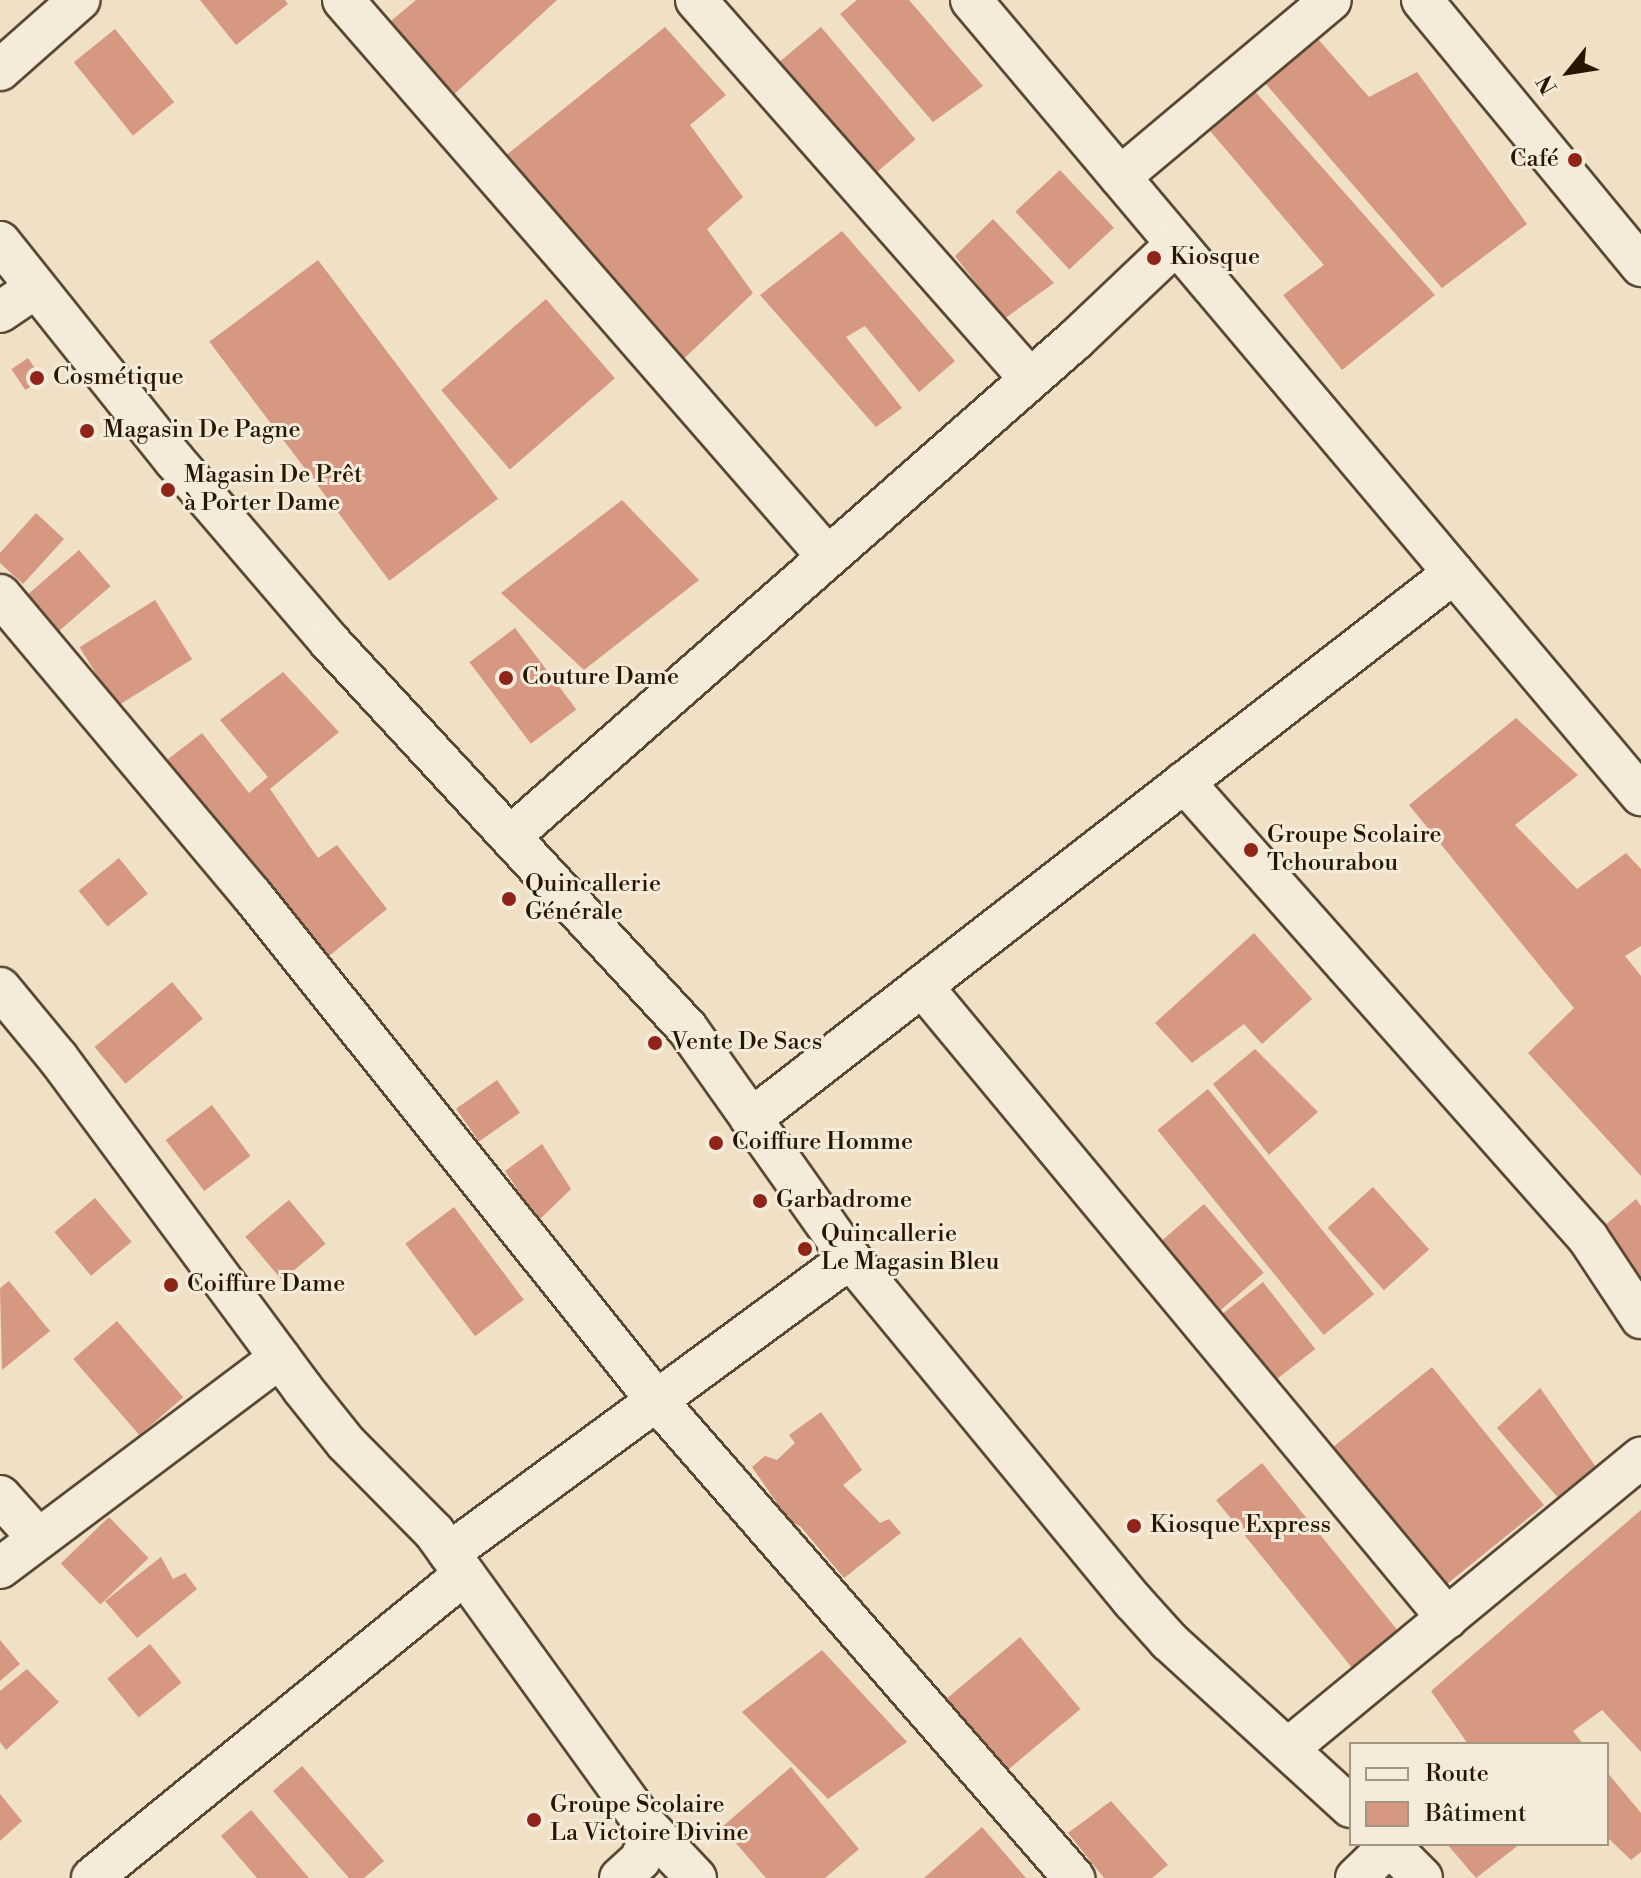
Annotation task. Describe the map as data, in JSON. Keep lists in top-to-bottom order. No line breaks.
{"places":["Café","Kiosque","Cosmétique","Magasin De Pagne","Magasin De Prêt à Porter Dame","Couture Dame","Groupe Scolaire Tchourabou","Quincallerie Générale","Vente De Sacs","Coiffure Homme","Garbadrome","Quincallerie Le Magasin Bleu","Coiffure Dame","Kiosque Express","Groupe Scolaire La Victoire Divine"],"legend":["Route","Bâtiment"],"north":"bottom left"}
